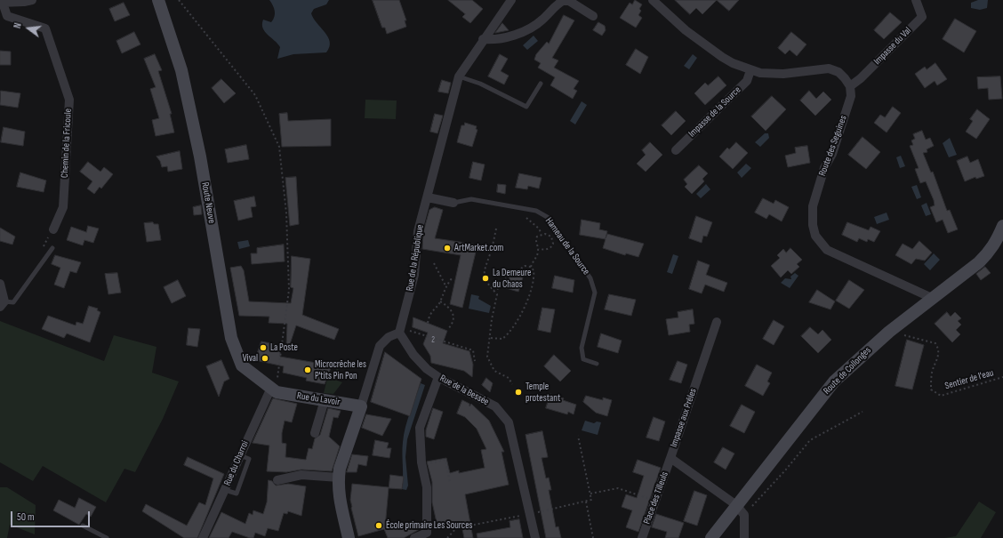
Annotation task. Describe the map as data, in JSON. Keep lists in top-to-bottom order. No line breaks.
{"streets":{"main road":["Route Neuve","Route de Collonges","Rue du Lavoir"],"street":["Impasse du Val","Impasse de la Source","Chemin de la Fricoule","Route des Seguines","Hameau de la Source","Rue de la République","Rue de la Bessée","Impasse aux Prêles","Rue du Charroi","Place des Tilleuls"],"path":["Sentier de l'eau"]},"crossings":[["Impasse du Val","Route des Seguines"],["Route des Seguines","Route de Collonges"],["Route Neuve","Rue du Lavoir"],["Route Neuve","Rue du Charroi"],["Hameau de la Source","Rue de la République"],["Rue de la République","Rue de la Bessée"],["Route de Collonges","Sentier de l'eau"],["Route de Collonges","Impasse aux Prêles"],["Rue du Lavoir","Rue du Charroi"],["Impasse aux Prêles","Place des Tilleuls"]],"places":["ArtMarket.com","La Demeure du Chaos","La Poste","Vival","Microcrêche les P'tits Pin Pon","Temple protestant","École primaire Les Sources"],"house_numbers":["2"],"scale_bar":"50 m","north":"left"}
